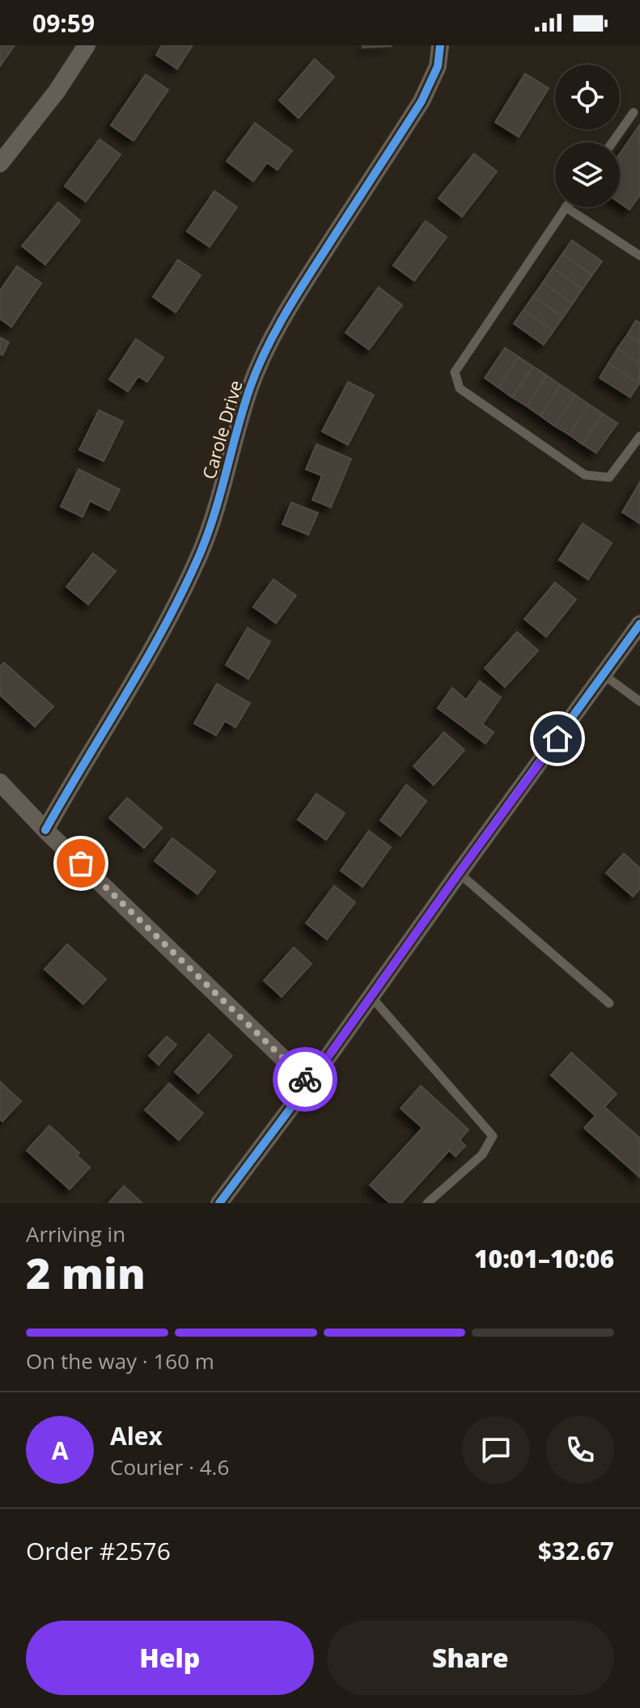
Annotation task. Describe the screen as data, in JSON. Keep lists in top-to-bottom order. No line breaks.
{"streets":{"street":["Carole Drive"]},"page":{"status":"09:59","heading":["2 min","Arriving in","10:01–10:06"],"panel":["Alex","Courier · 4.6","Order #2576","$32.67"],"bar":"On the way · 160 m","round":"A","buttons":["Help","Share"]}}
